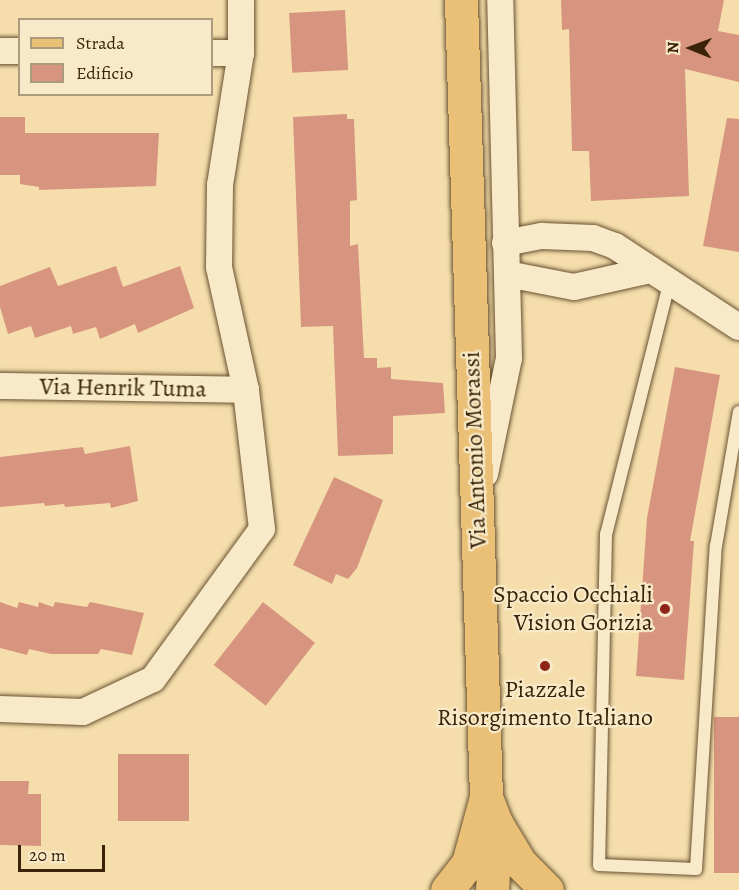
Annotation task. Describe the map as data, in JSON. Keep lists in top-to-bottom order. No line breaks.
{"streets":{"main road":["Via Antonio Morassi"],"street":["Via Henrik Tuma"]},"places":["Spaccio Occhiali Vision Gorizia","Piazzale Risorgimento Italiano"],"legend":["Strada","Edificio"],"scale_bar":"20 m","north":"left"}
